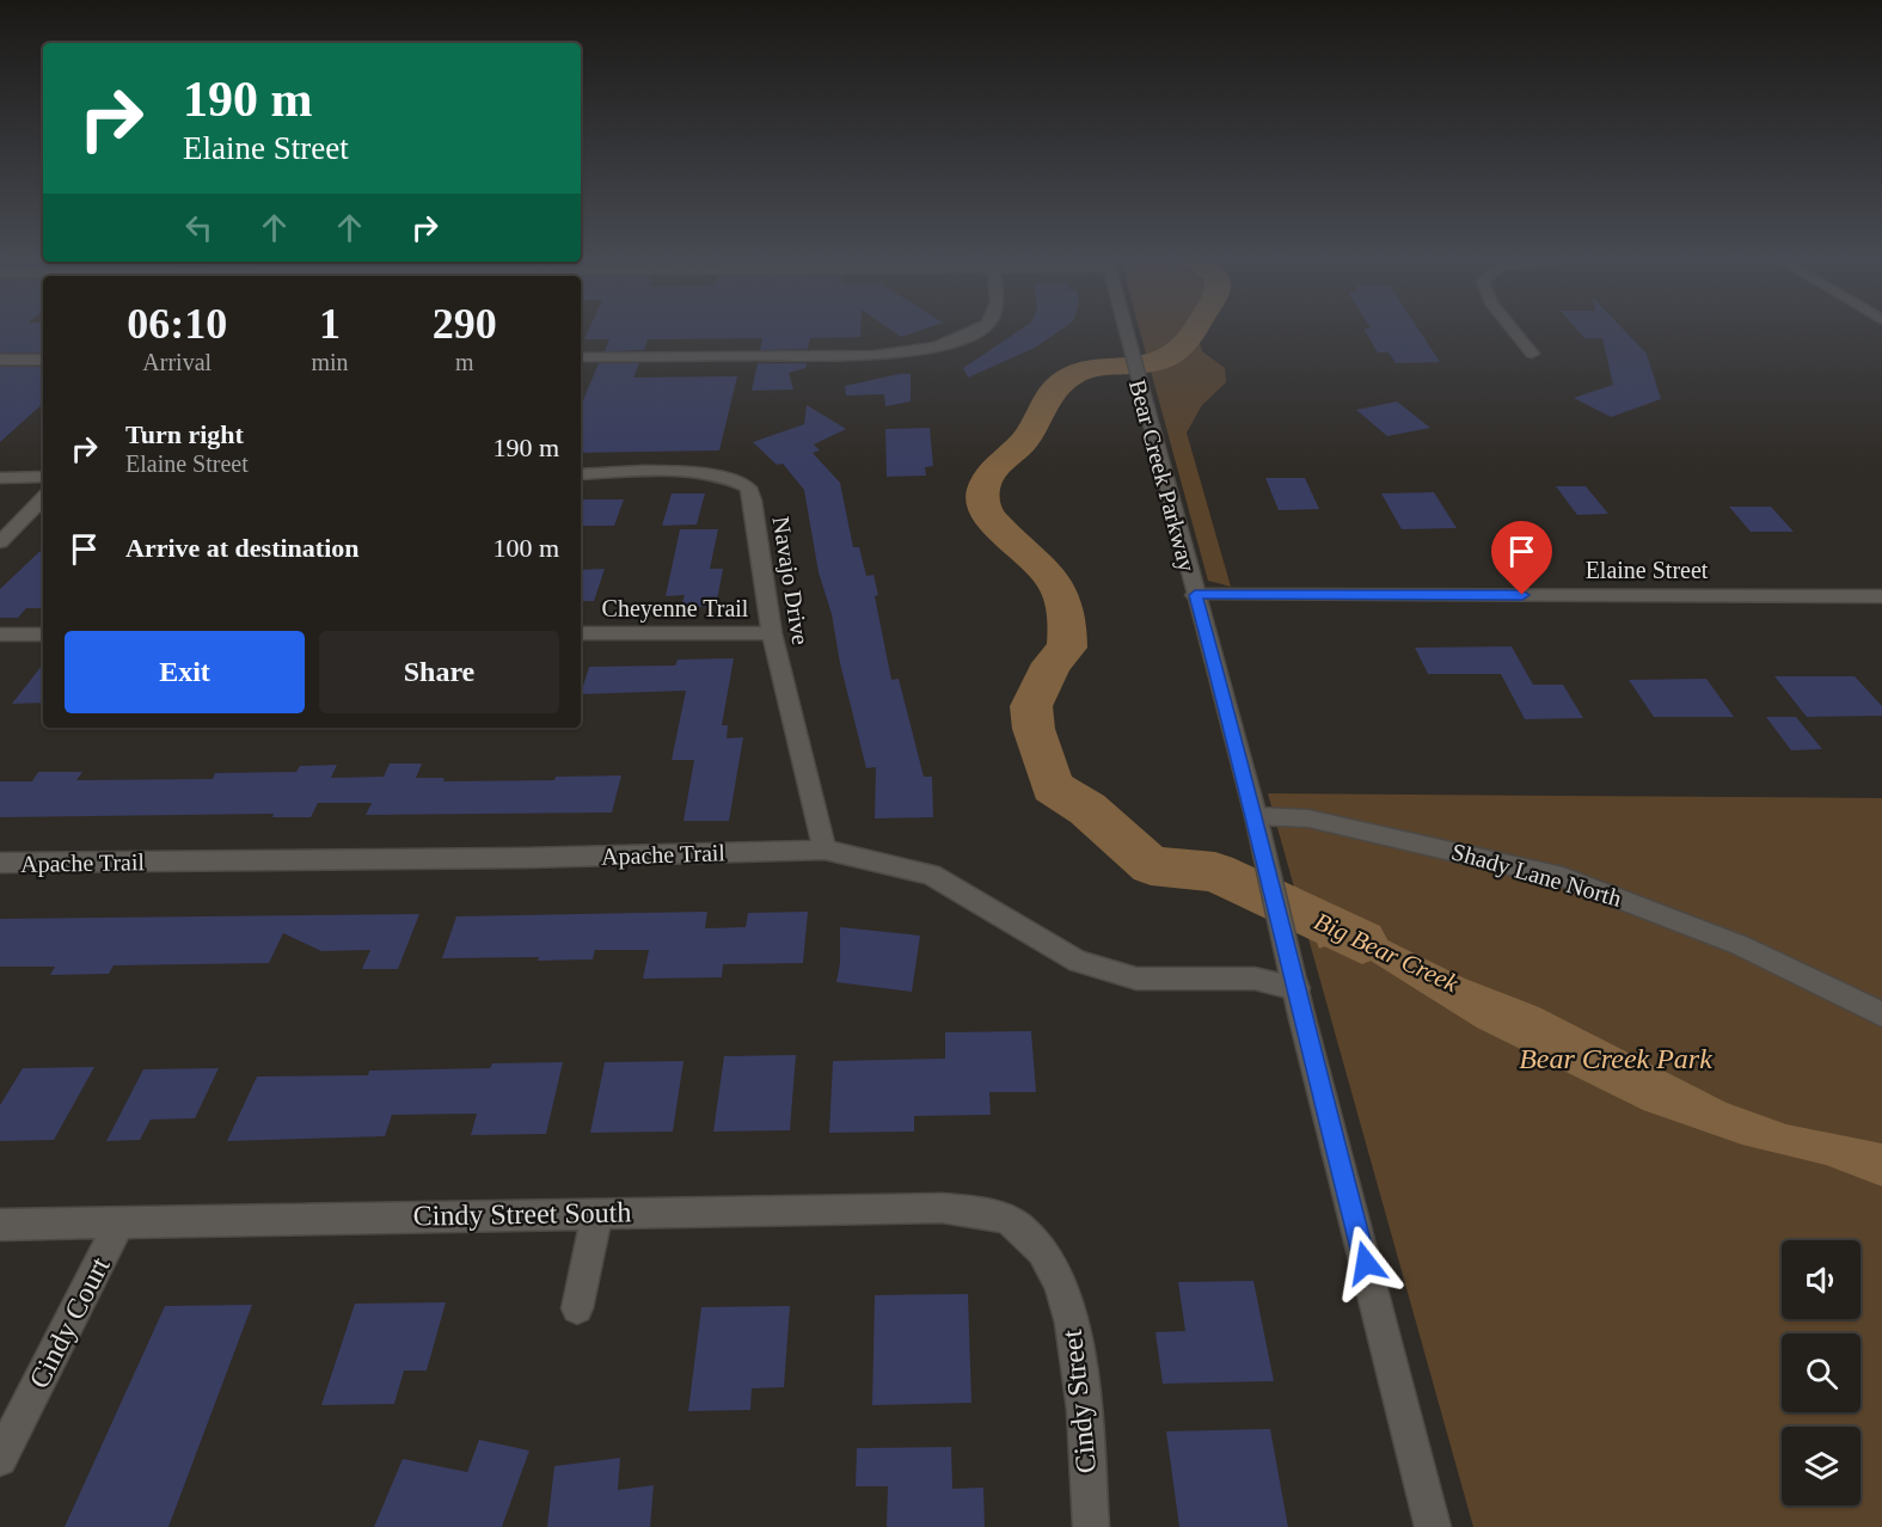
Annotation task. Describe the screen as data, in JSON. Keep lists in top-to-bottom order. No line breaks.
{"streets":{"street":["Bear Creek Parkway","Elaine Street","Navajo Drive","Cheyenne Trail","Apache Trail","Shady Lane North","Cindy Street South","Cindy Court","Cindy Street"]},"crossings":[["Bear Creek Parkway","Elaine Street"],["Bear Creek Parkway","Apache Trail"],["Bear Creek Parkway","Shady Lane North"],["Navajo Drive","Cheyenne Trail"],["Navajo Drive","Apache Trail"],["Cindy Street South","Cindy Court"],["Cindy Street South","Cindy Street"]],"water":["Big Bear Creek"],"parks":["Bear Creek Park"],"page":{"turn":["190 m","Elaine Street"],"eta":["06:10","Arrival","1","min","290","m"],"list":[{"name":"Turn right","note":"Elaine Street","value":"190 m"},{"name":"Arrive at destination","value":"100 m"}],"buttons":["Exit","Share"]}}
